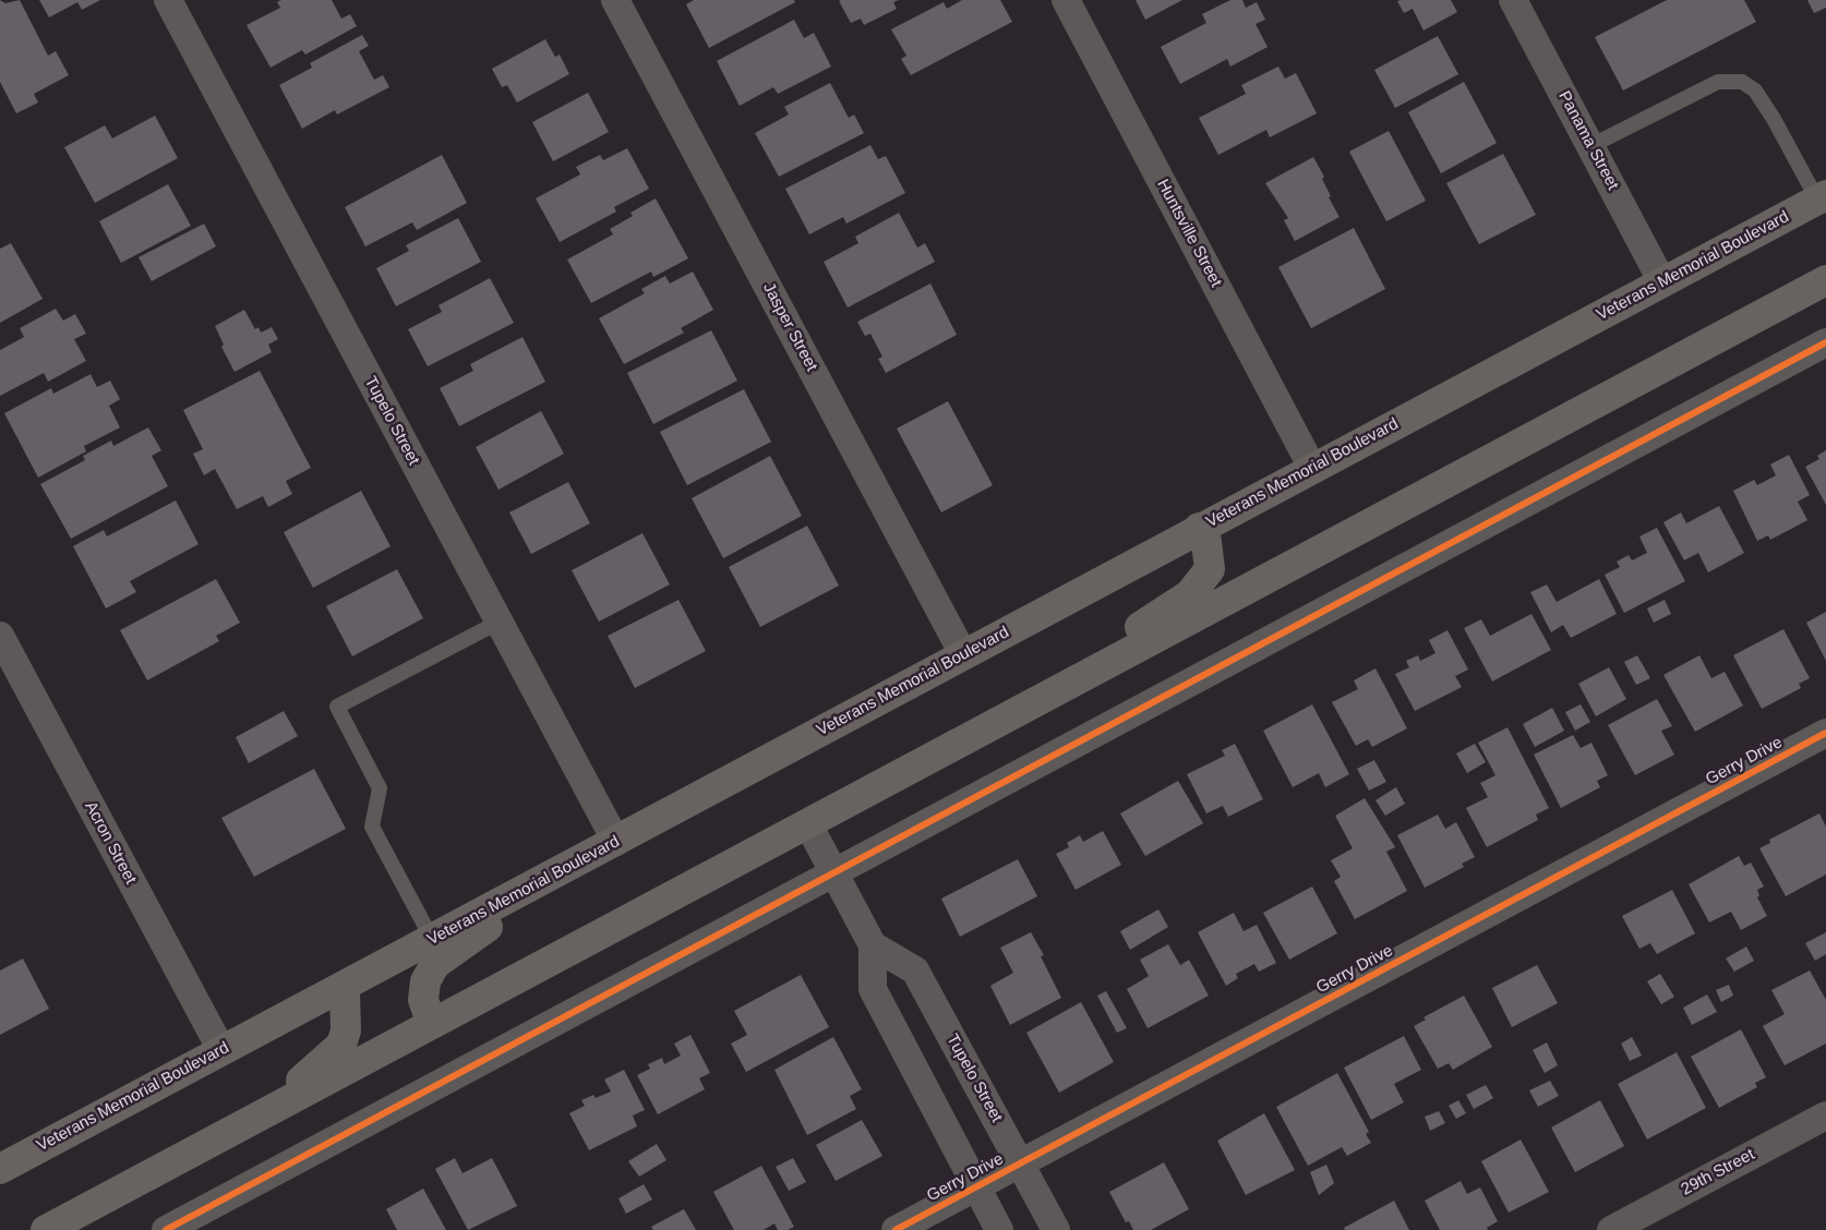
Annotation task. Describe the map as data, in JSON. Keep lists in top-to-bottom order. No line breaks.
{"streets":{"main road":["Veterans Memorial Boulevard"],"street":["Panama Street","Huntsville Street","Jasper Street","Tupelo Street","Gerry Drive","Acron Street","29th Street"]},"crossings":[["Panama Street","Veterans Memorial Boulevard"],["Huntsville Street","Veterans Memorial Boulevard"],["Veterans Memorial Boulevard","Jasper Street"],["Veterans Memorial Boulevard","Tupelo Street"],["Veterans Memorial Boulevard","Acron Street"],["Tupelo Street","Gerry Drive"]]}
